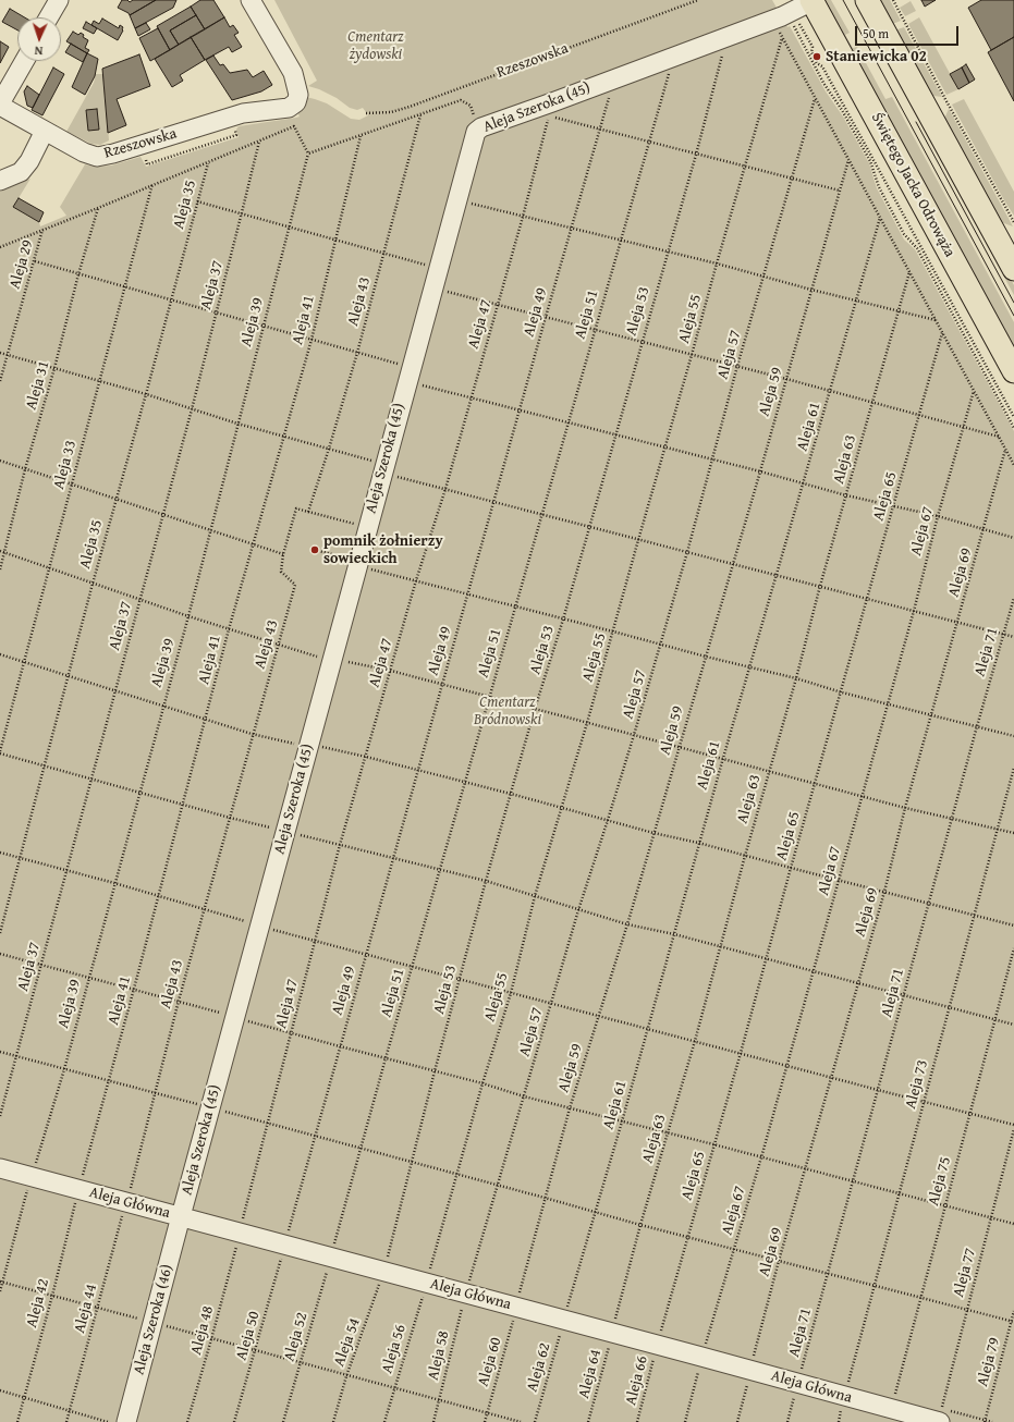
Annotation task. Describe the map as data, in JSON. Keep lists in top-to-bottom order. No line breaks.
{"streets":{"main road":["Świętego Jacka Odrowąża"],"street":["Rzeszowska","Aleja Szeroka (45)","Aleja Główna","Aleja Szeroka (46)"],"path":["Aleja 35","Aleja 29","Aleja 37","Aleja 43","Aleja 53","Aleja 49","Aleja 51","Aleja 55","Aleja 41","Aleja 39","Aleja 47","Aleja 57","Aleja 31","Aleja 59","Aleja 61","Aleja 63","Aleja 33","Aleja 65","Aleja 67","Aleja 69","Aleja 71","Aleja 73","Aleja 75","Aleja 77","Aleja 42","Aleja 44","Aleja 48","Aleja 50","Aleja 52","Aleja 54","Aleja 56","Aleja 58","Aleja 60","Aleja 79","Aleja 62","Aleja 64","Aleja 66"]},"crossings":[["Aleja Szeroka (45)","Świętego Jacka Odrowąża"],["Aleja Szeroka (45)","Aleja 53"],["Aleja Szeroka (45)","Aleja 49"],["Aleja Szeroka (45)","Aleja 51"],["Aleja Szeroka (45)","Aleja Główna"],["Aleja Szeroka (45)","Aleja Szeroka (46)"],["Aleja 43","Aleja Główna"],["Aleja 43","Aleja 44"],["Aleja 53","Aleja Główna"],["Aleja 53","Aleja 54"],["Aleja 49","Aleja 47"],["Aleja 51","Aleja Główna"],["Aleja 51","Aleja 52"],["Aleja 55","Aleja Główna"],["Aleja 55","Aleja 56"],["Aleja 41","Aleja Główna"],["Aleja 41","Aleja 42"],["Aleja 39","Aleja Główna"],["Aleja 47","Aleja Główna"],["Aleja 47","Aleja 48"],["Aleja 57","Aleja Główna"],["Aleja 57","Aleja 58"],["Aleja 59","Aleja Główna"],["Aleja 59","Aleja 60"],["Aleja 61","Aleja Główna"],["Aleja 61","Aleja 62"],["Aleja 63","Aleja Główna"],["Aleja 63","Aleja 64"],["Aleja 65","Aleja Główna"],["Aleja 65","Aleja 66"],["Aleja 67","Aleja Główna"],["Aleja 69","Aleja Główna"],["Aleja 71","Aleja Główna"],["Aleja 73","Aleja Główna"],["Aleja 75","Aleja Główna"],["Aleja Główna","Aleja 77"],["Aleja Główna","Aleja 42"],["Aleja Główna","Aleja 44"],["Aleja Główna","Aleja Szeroka (46)"],["Aleja Główna","Aleja 48"],["Aleja Główna","Aleja 52"],["Aleja Główna","Aleja 54"],["Aleja Główna","Aleja 56"],["Aleja Główna","Aleja 58"],["Aleja Główna","Aleja 60"],["Aleja Główna","Aleja 62"],["Aleja Główna","Aleja 64"],["Aleja Główna","Aleja 66"]],"parks":["Cmentarz żydowski","Cmentarz Bródnowski"],"places":["Staniewicka 02","pomnik żołnierzy sowieckich"],"scale_bar":"50 m","north":"bottom"}
